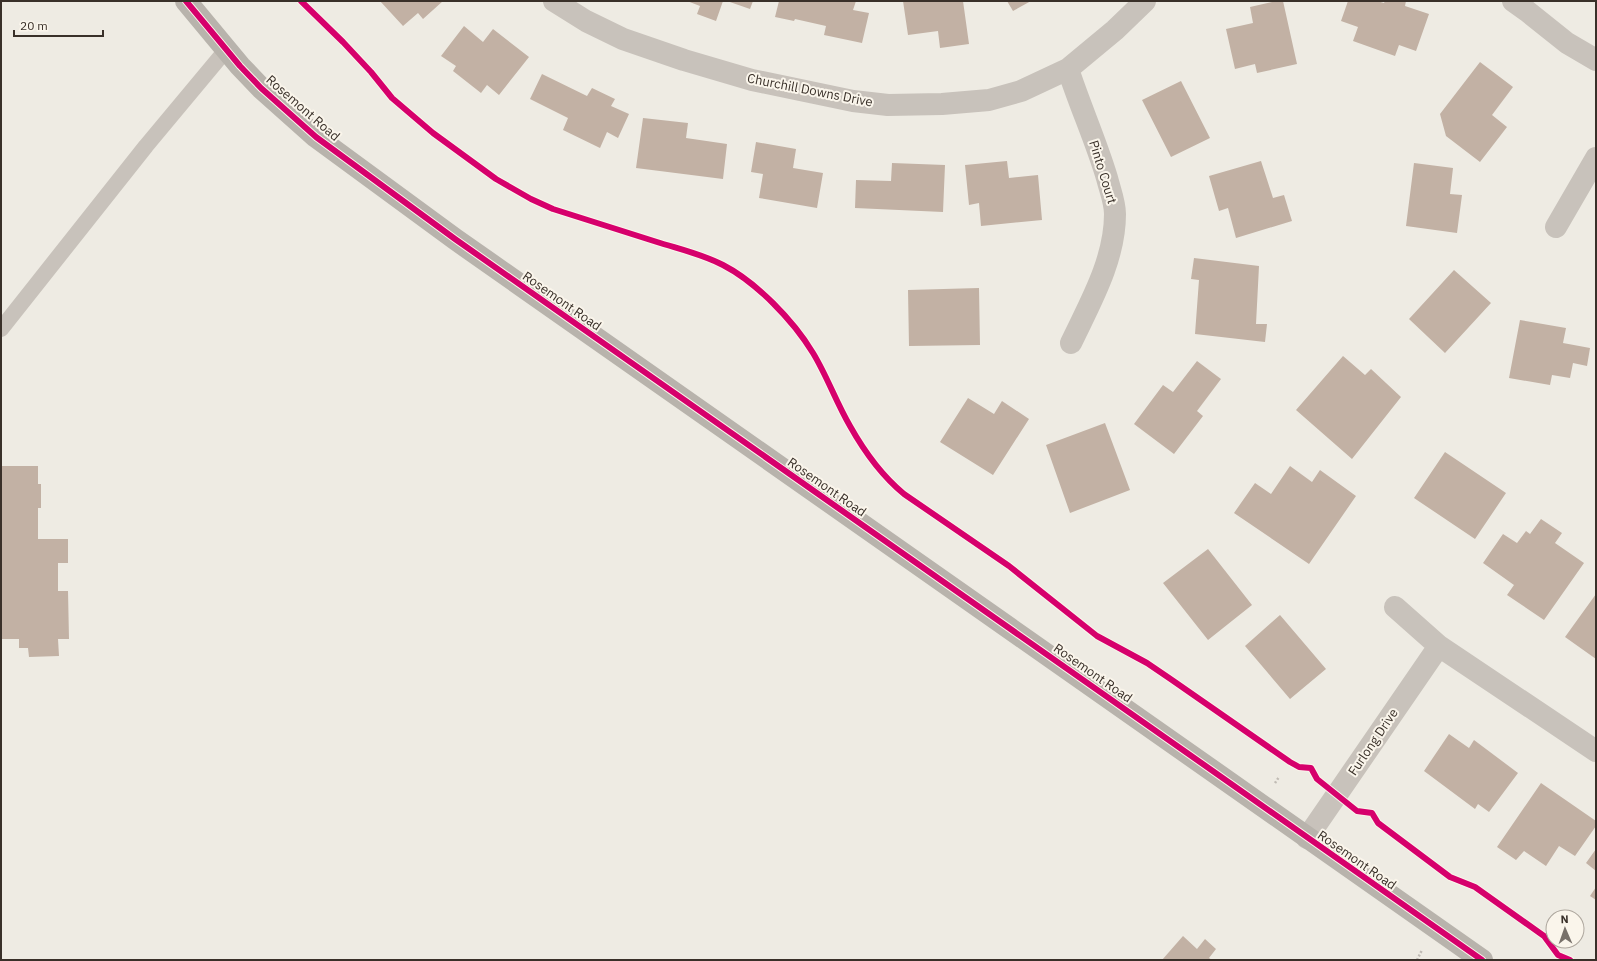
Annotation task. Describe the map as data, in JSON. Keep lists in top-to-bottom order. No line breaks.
{"streets":{"main road":["Rosemont Road"],"street":["Churchill Downs Drive","Pinto Court","Furlong Drive"]},"crossings":[["Churchill Downs Drive","Pinto Court"],["Rosemont Road","Furlong Drive"]],"scale_bar":"20 m","north":"top"}
